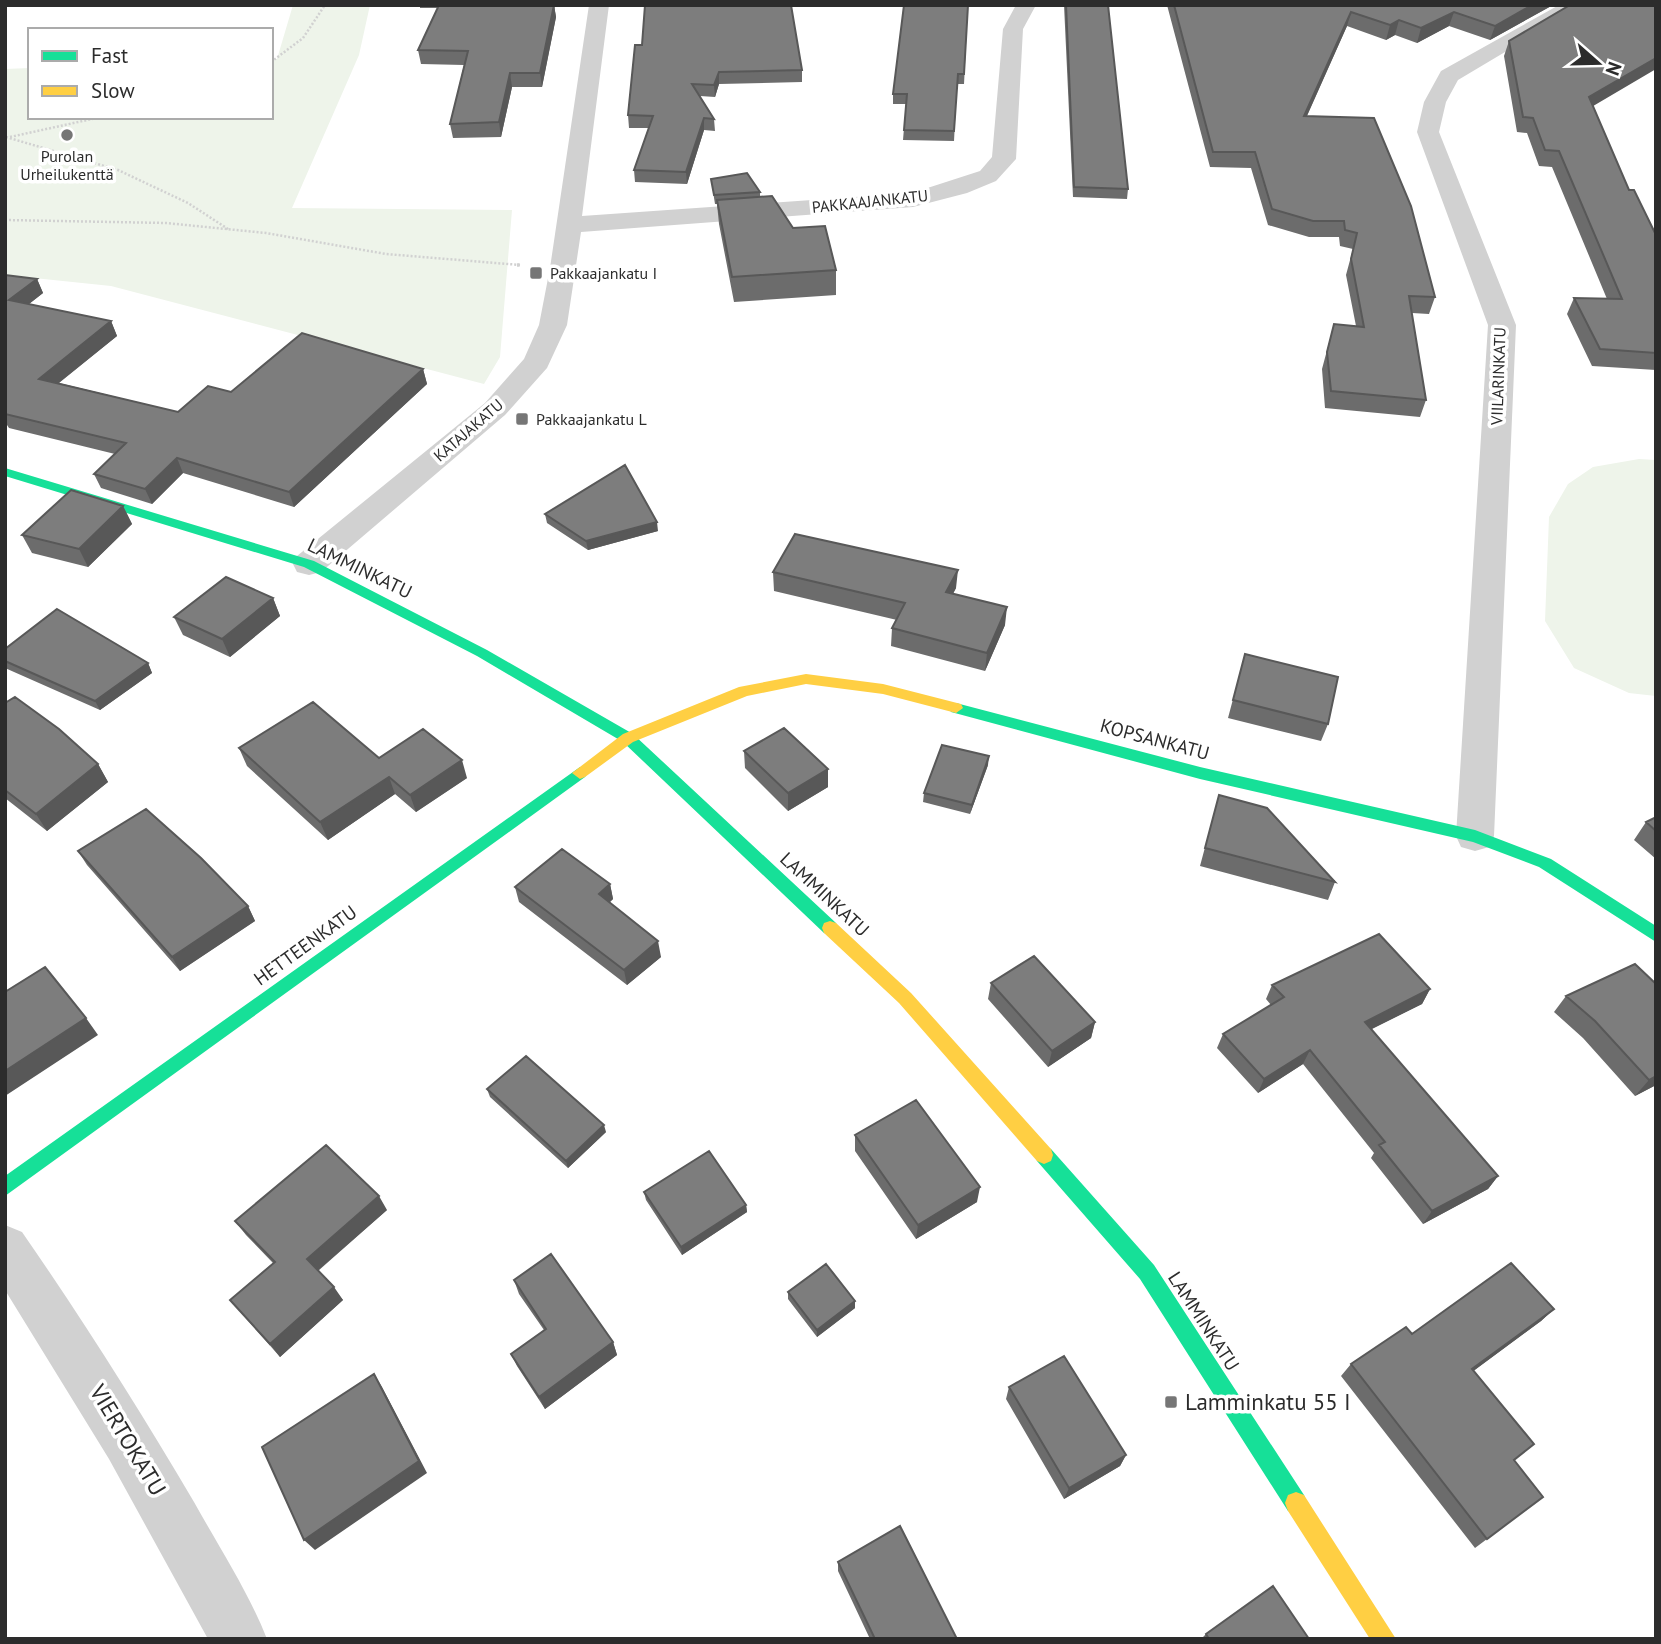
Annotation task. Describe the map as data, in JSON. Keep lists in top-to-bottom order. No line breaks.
{"streets":{"street":["PAKKAAJANKATU","VIILARINKATU","KATAJAKATU","LAMMINKATU","KOPSANKATU","HETTEENKATU","VIERTOKATU"]},"crossings":[["PAKKAAJANKATU","KATAJAKATU"],["VIILARINKATU","KOPSANKATU"],["KATAJAKATU","LAMMINKATU"],["LAMMINKATU","KOPSANKATU"],["LAMMINKATU","HETTEENKATU"],["KOPSANKATU","HETTEENKATU"]],"places":{"other":["Purolan Urheilukenttä"],"transit":["Pakkaajankatu I","Pakkaajankatu L","Lamminkatu 55 I"]},"legend":["Fast","Slow"],"north":"right"}
